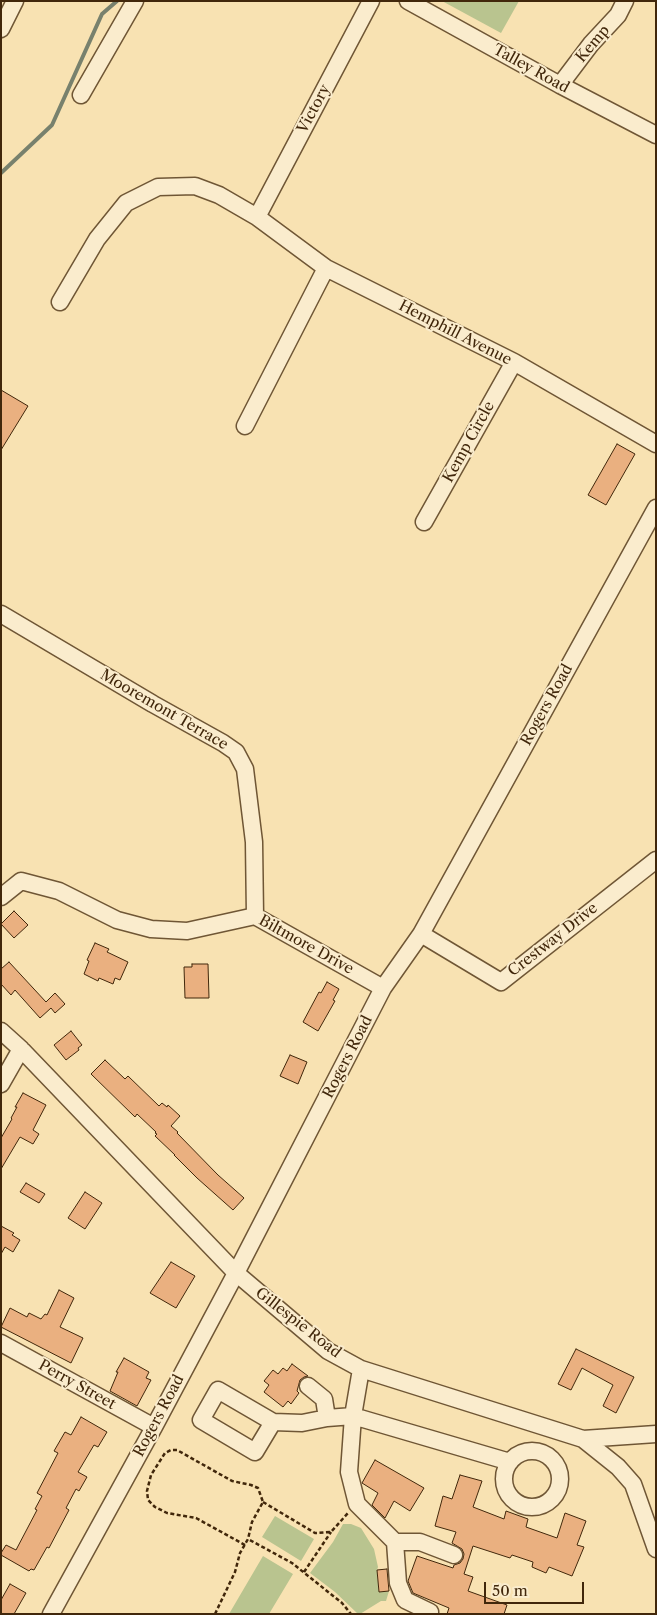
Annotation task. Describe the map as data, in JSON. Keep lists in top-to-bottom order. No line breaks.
{"streets":{"street":["Kemp","Talley Road","Victory","Hemphill Avenue","Kemp Circle","Rogers Road","Mooremont Terrace","Crestway Drive","Biltmore Drive","Gillespie Road","Perry Street"]},"crossings":[["Kemp","Talley Road"],["Victory","Hemphill Avenue"],["Hemphill Avenue","Kemp Circle"],["Rogers Road","Crestway Drive"],["Rogers Road","Biltmore Drive"],["Rogers Road","Gillespie Road"],["Rogers Road","Perry Street"],["Mooremont Terrace","Biltmore Drive"]],"scale_bar":"50 m"}
